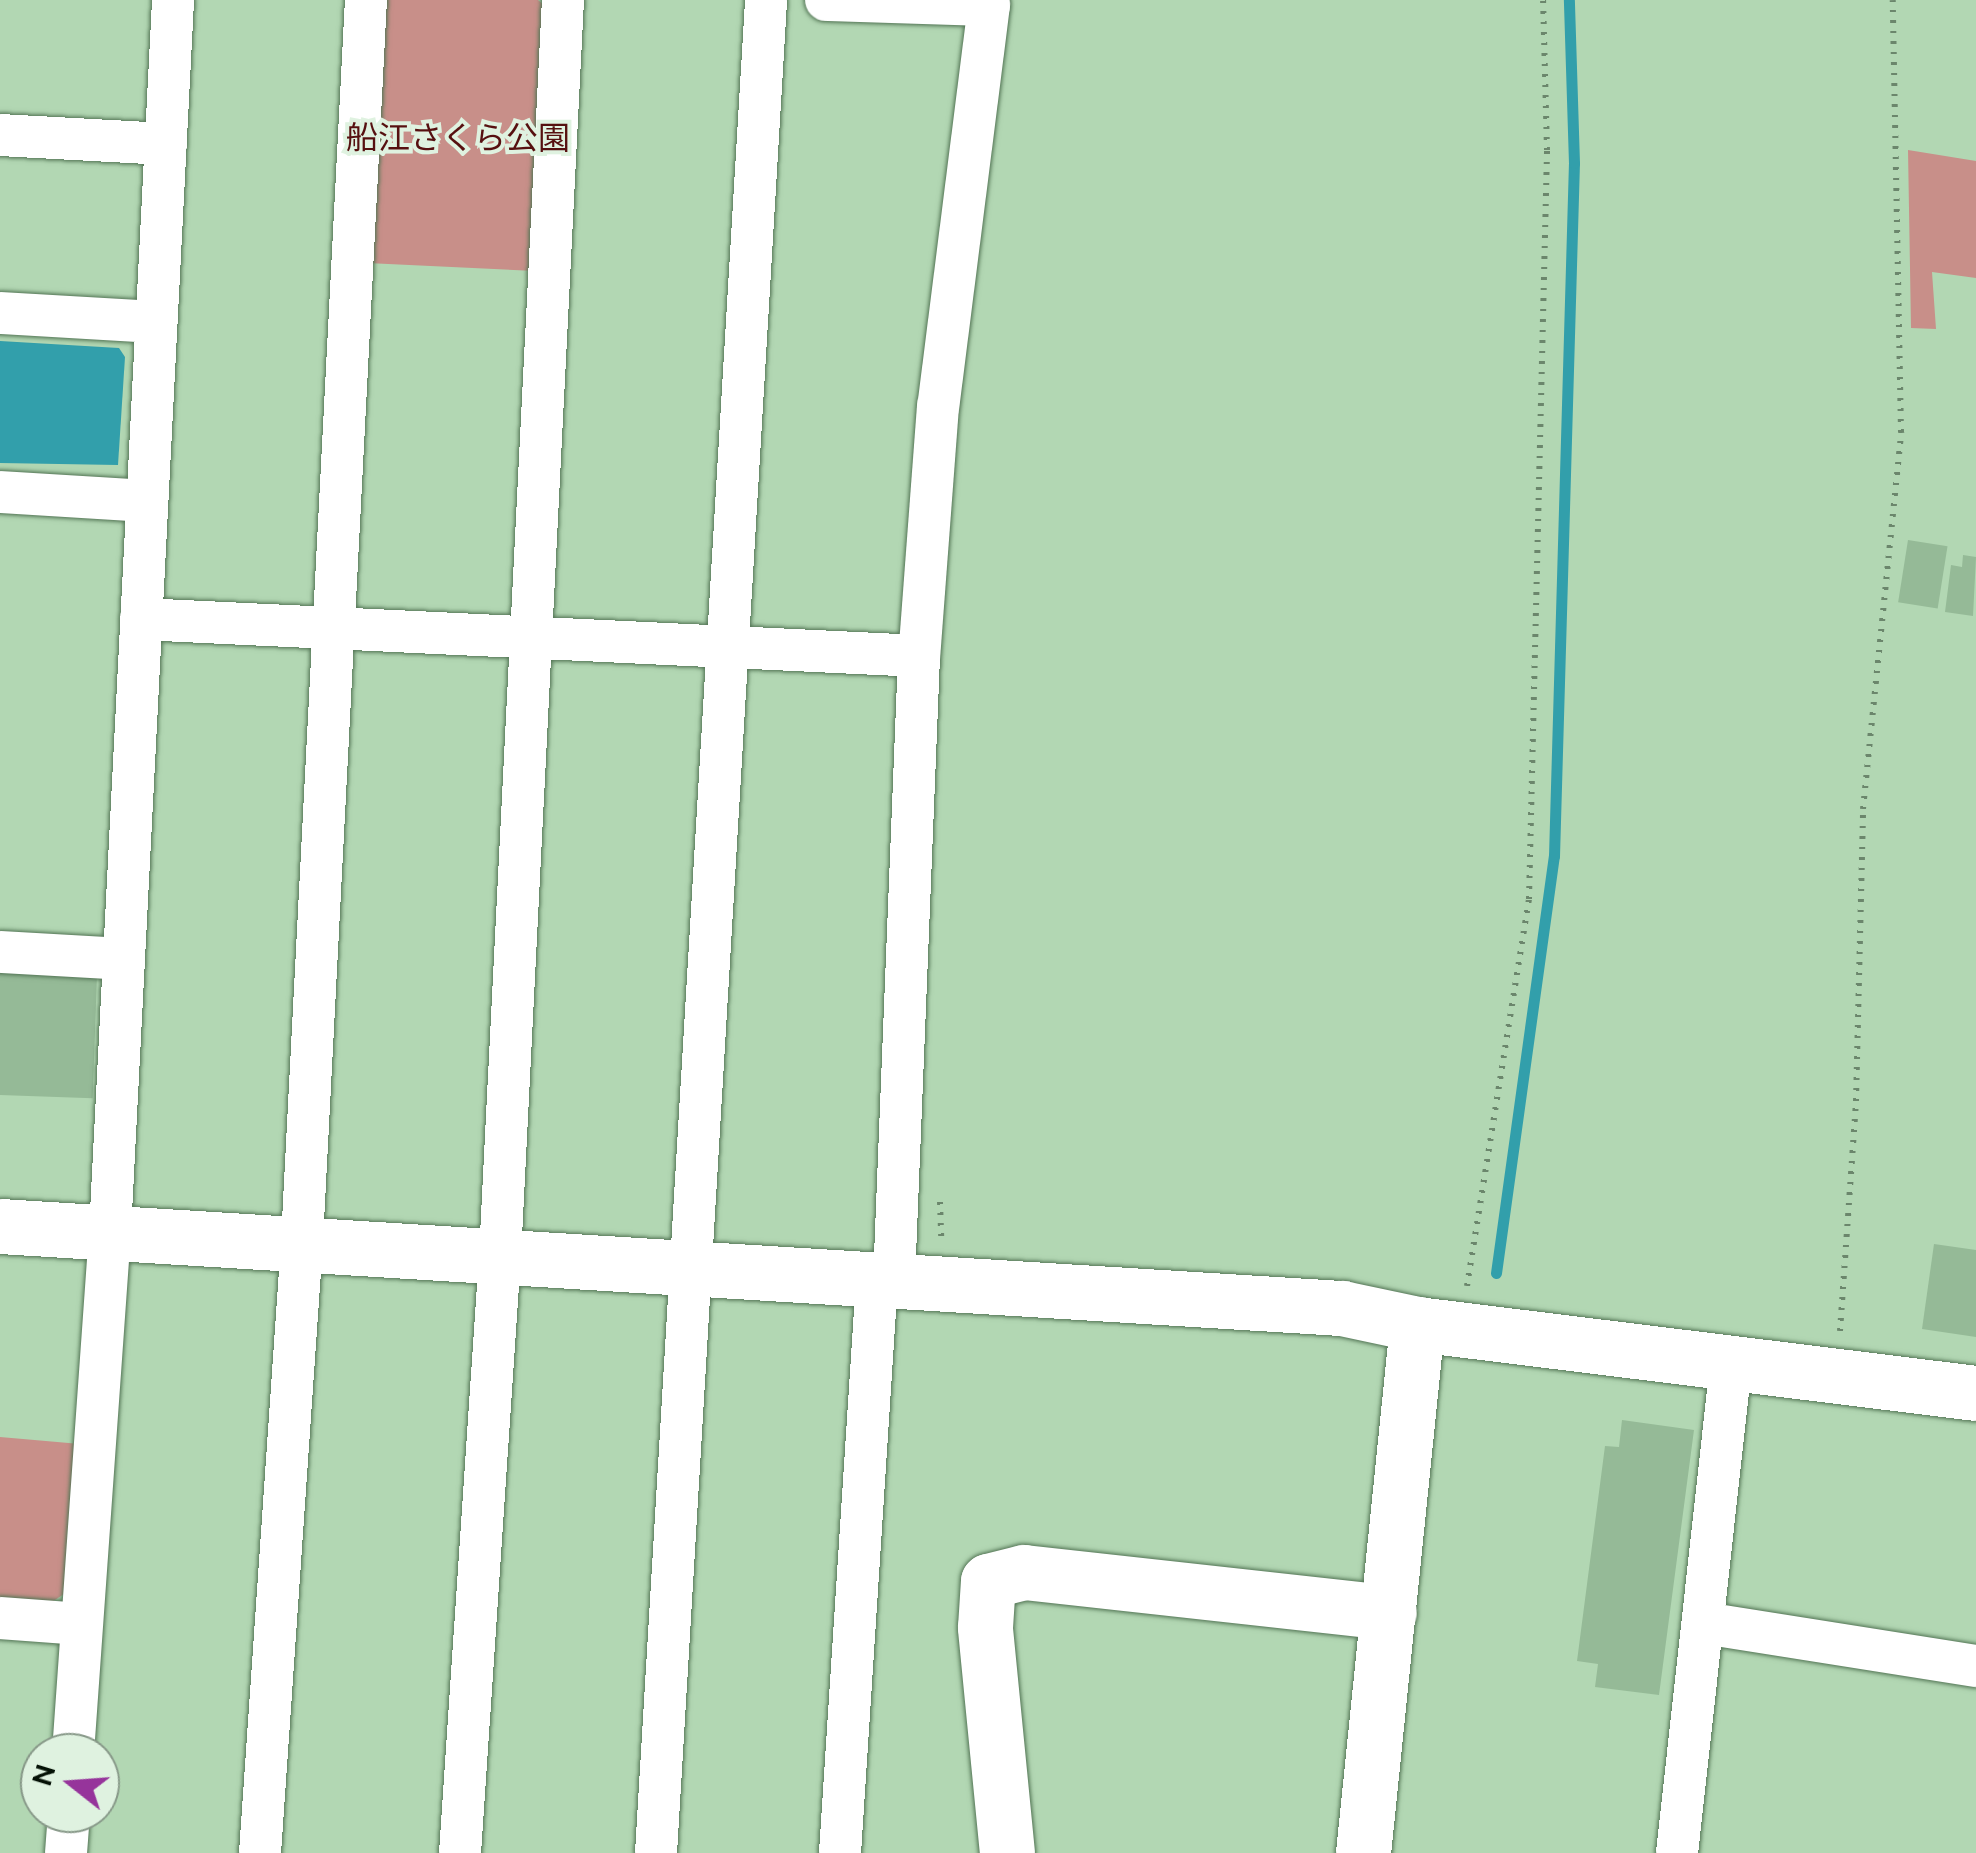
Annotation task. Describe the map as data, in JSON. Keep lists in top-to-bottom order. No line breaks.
{"parks":["船江さくら公園"],"north":"left"}
